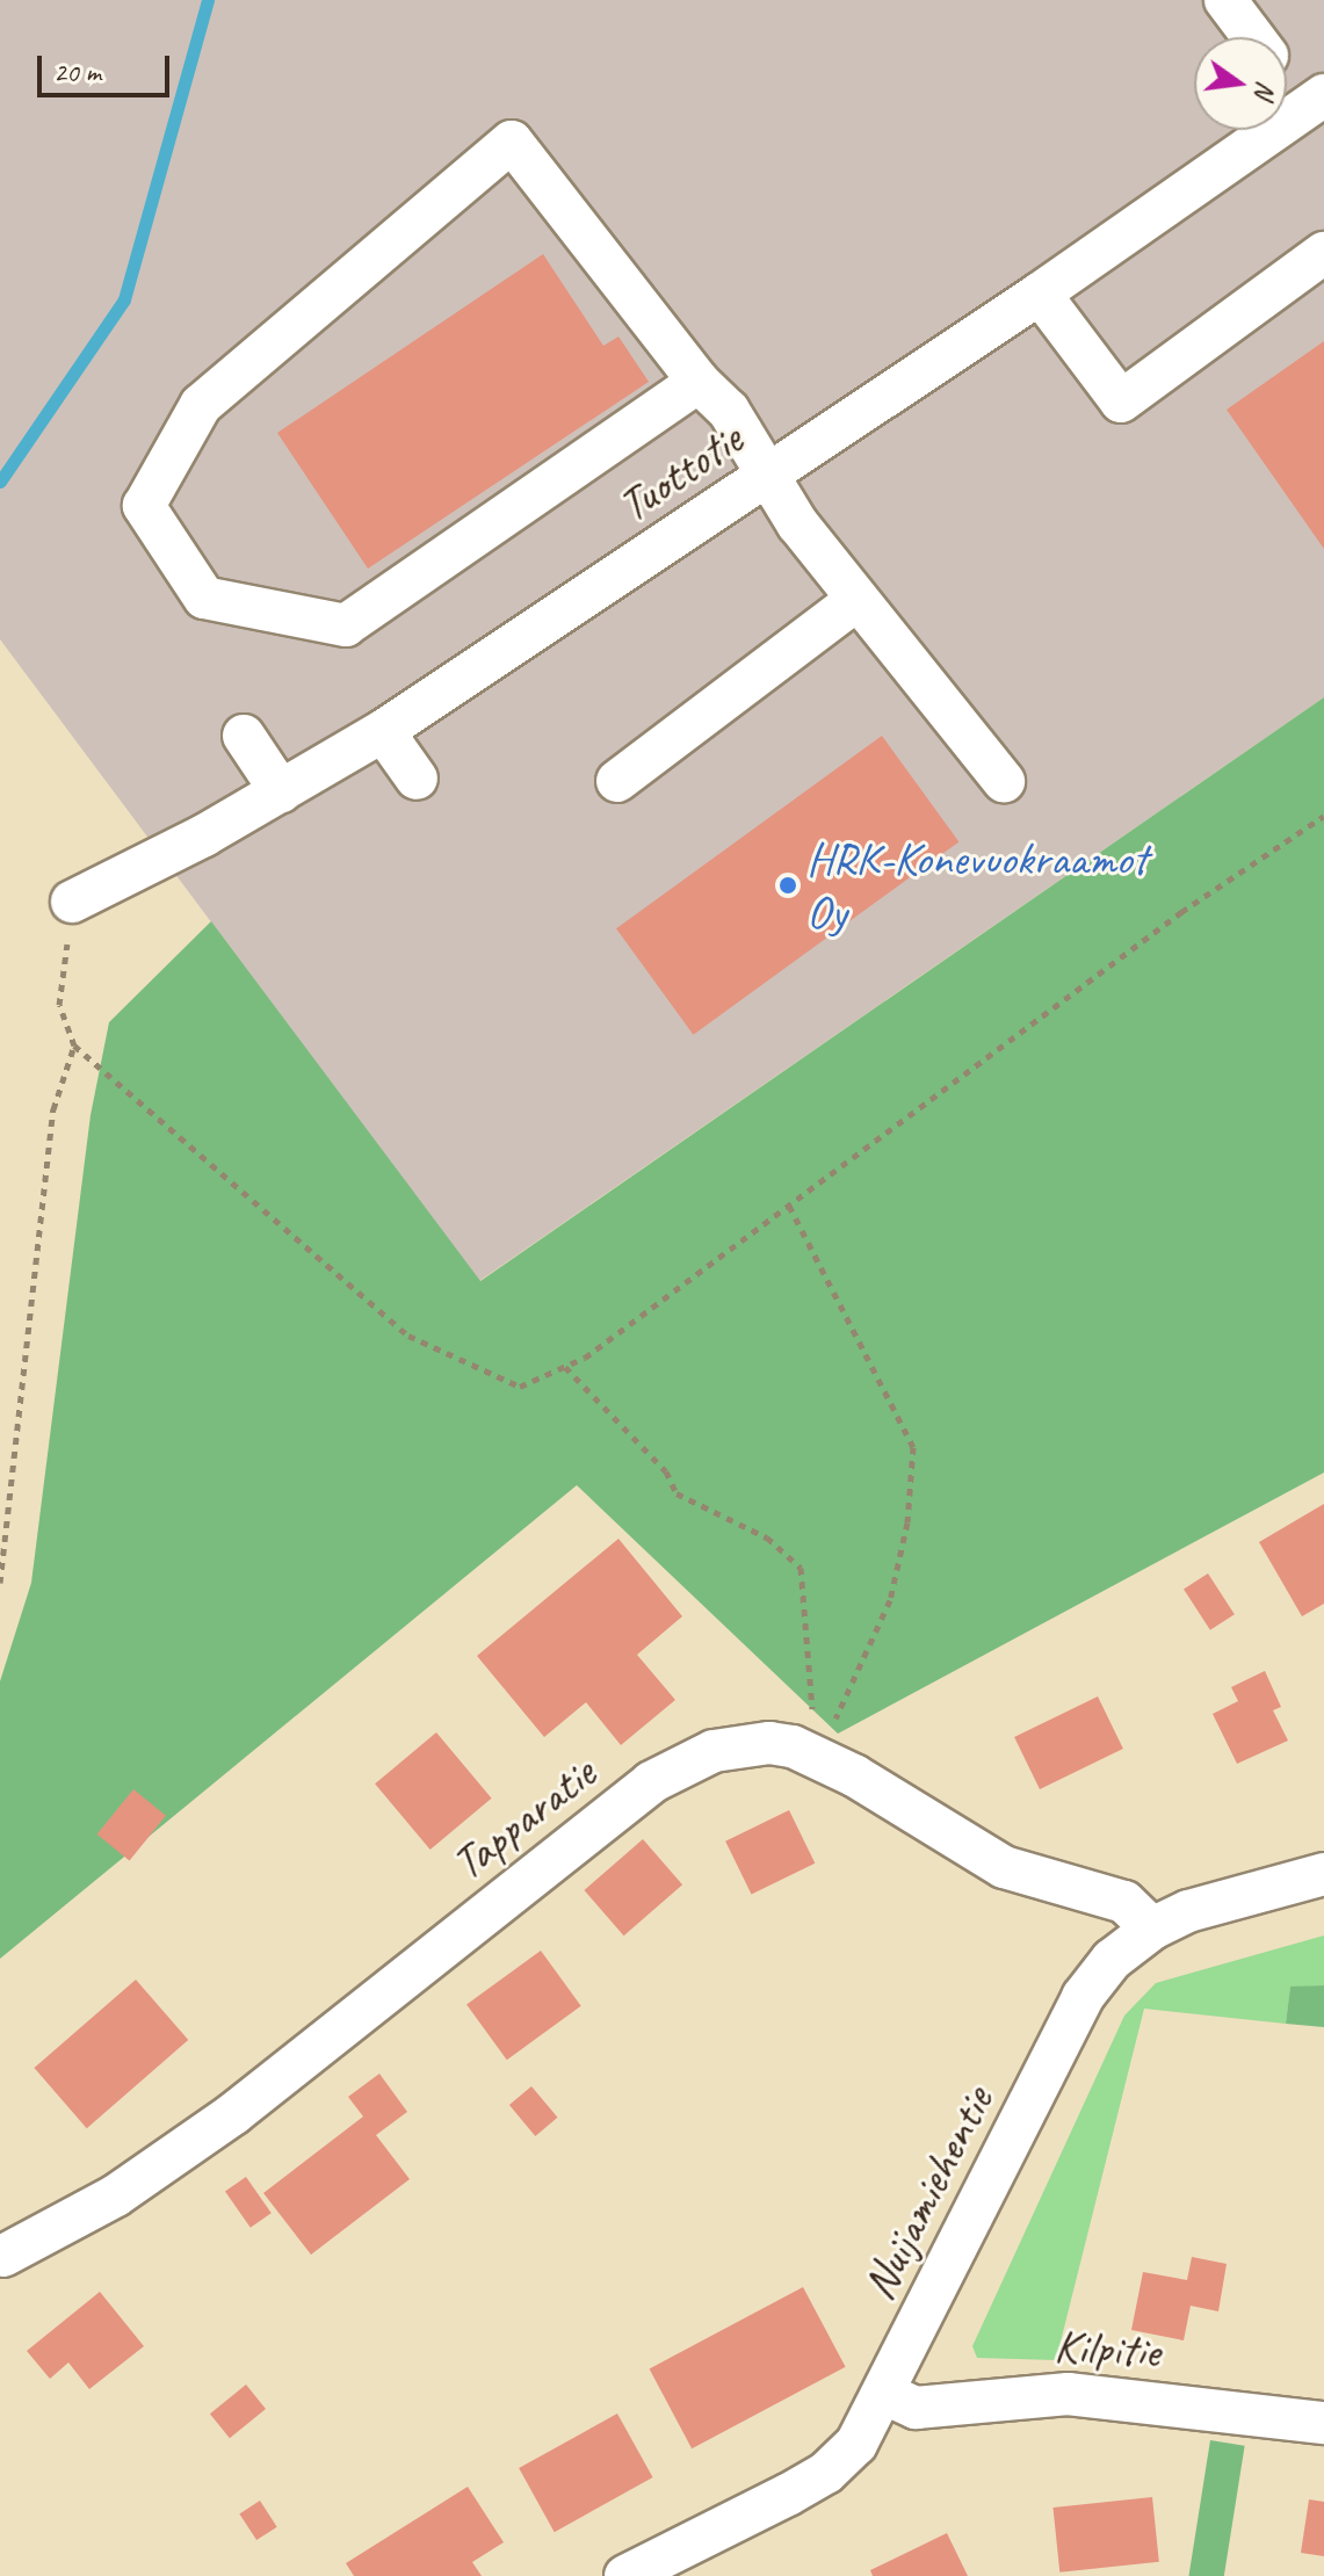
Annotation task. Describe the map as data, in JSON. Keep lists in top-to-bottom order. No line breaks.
{"streets":{"street":["Tuottotie","Tapparatie","Nuijamiehentie","Kilpitie"]},"crossings":[["Tapparatie","Nuijamiehentie"],["Nuijamiehentie","Kilpitie"]],"places":["HRK-Konevuokraamot Oy"],"scale_bar":"20 m","north":"right"}
